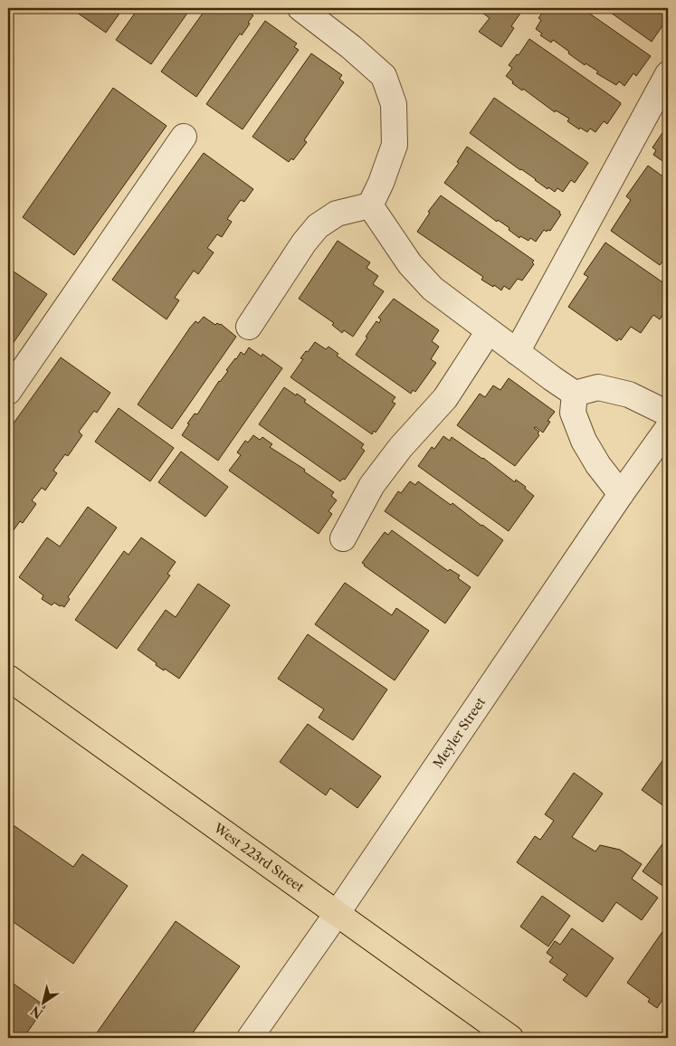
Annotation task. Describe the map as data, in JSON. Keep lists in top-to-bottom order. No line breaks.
{"streets":{"main road":["West 223rd Street"],"street":["Meyler Street"]},"crossings":[["Meyler Street","West 223rd Street"]],"north":"bottom left"}
